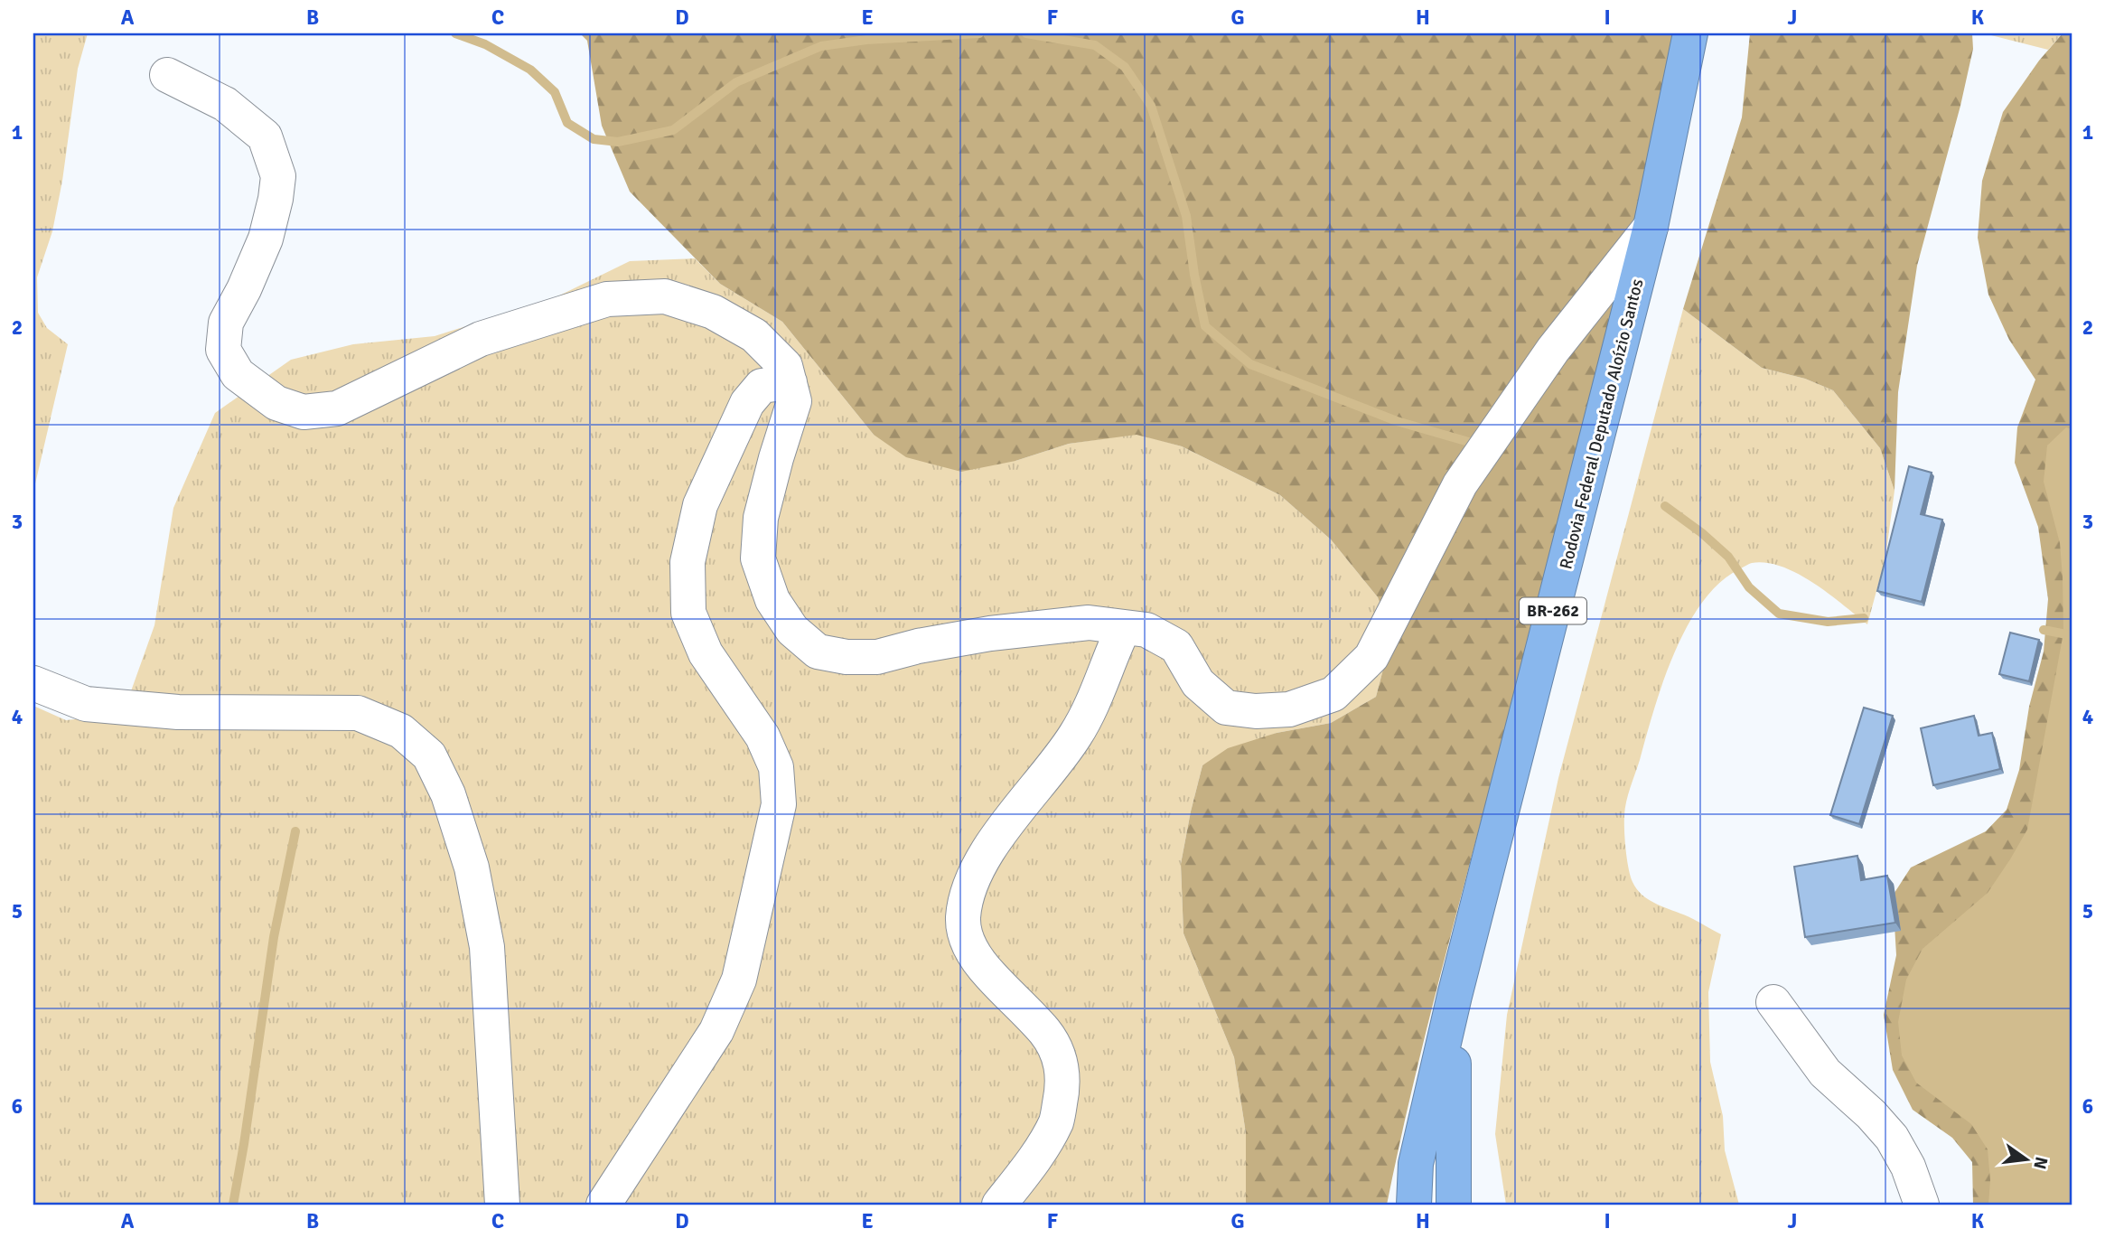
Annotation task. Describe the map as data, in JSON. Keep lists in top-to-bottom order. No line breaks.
{"streets":{"highway":["Rodovia Federal Deputado Aloízio Santos","BR-262"]},"north":"right","grid":{"columns":["A","B","C","D","E","F","G","H","I","J","K"],"rows":["1","2","3","4","5","6"]}}
